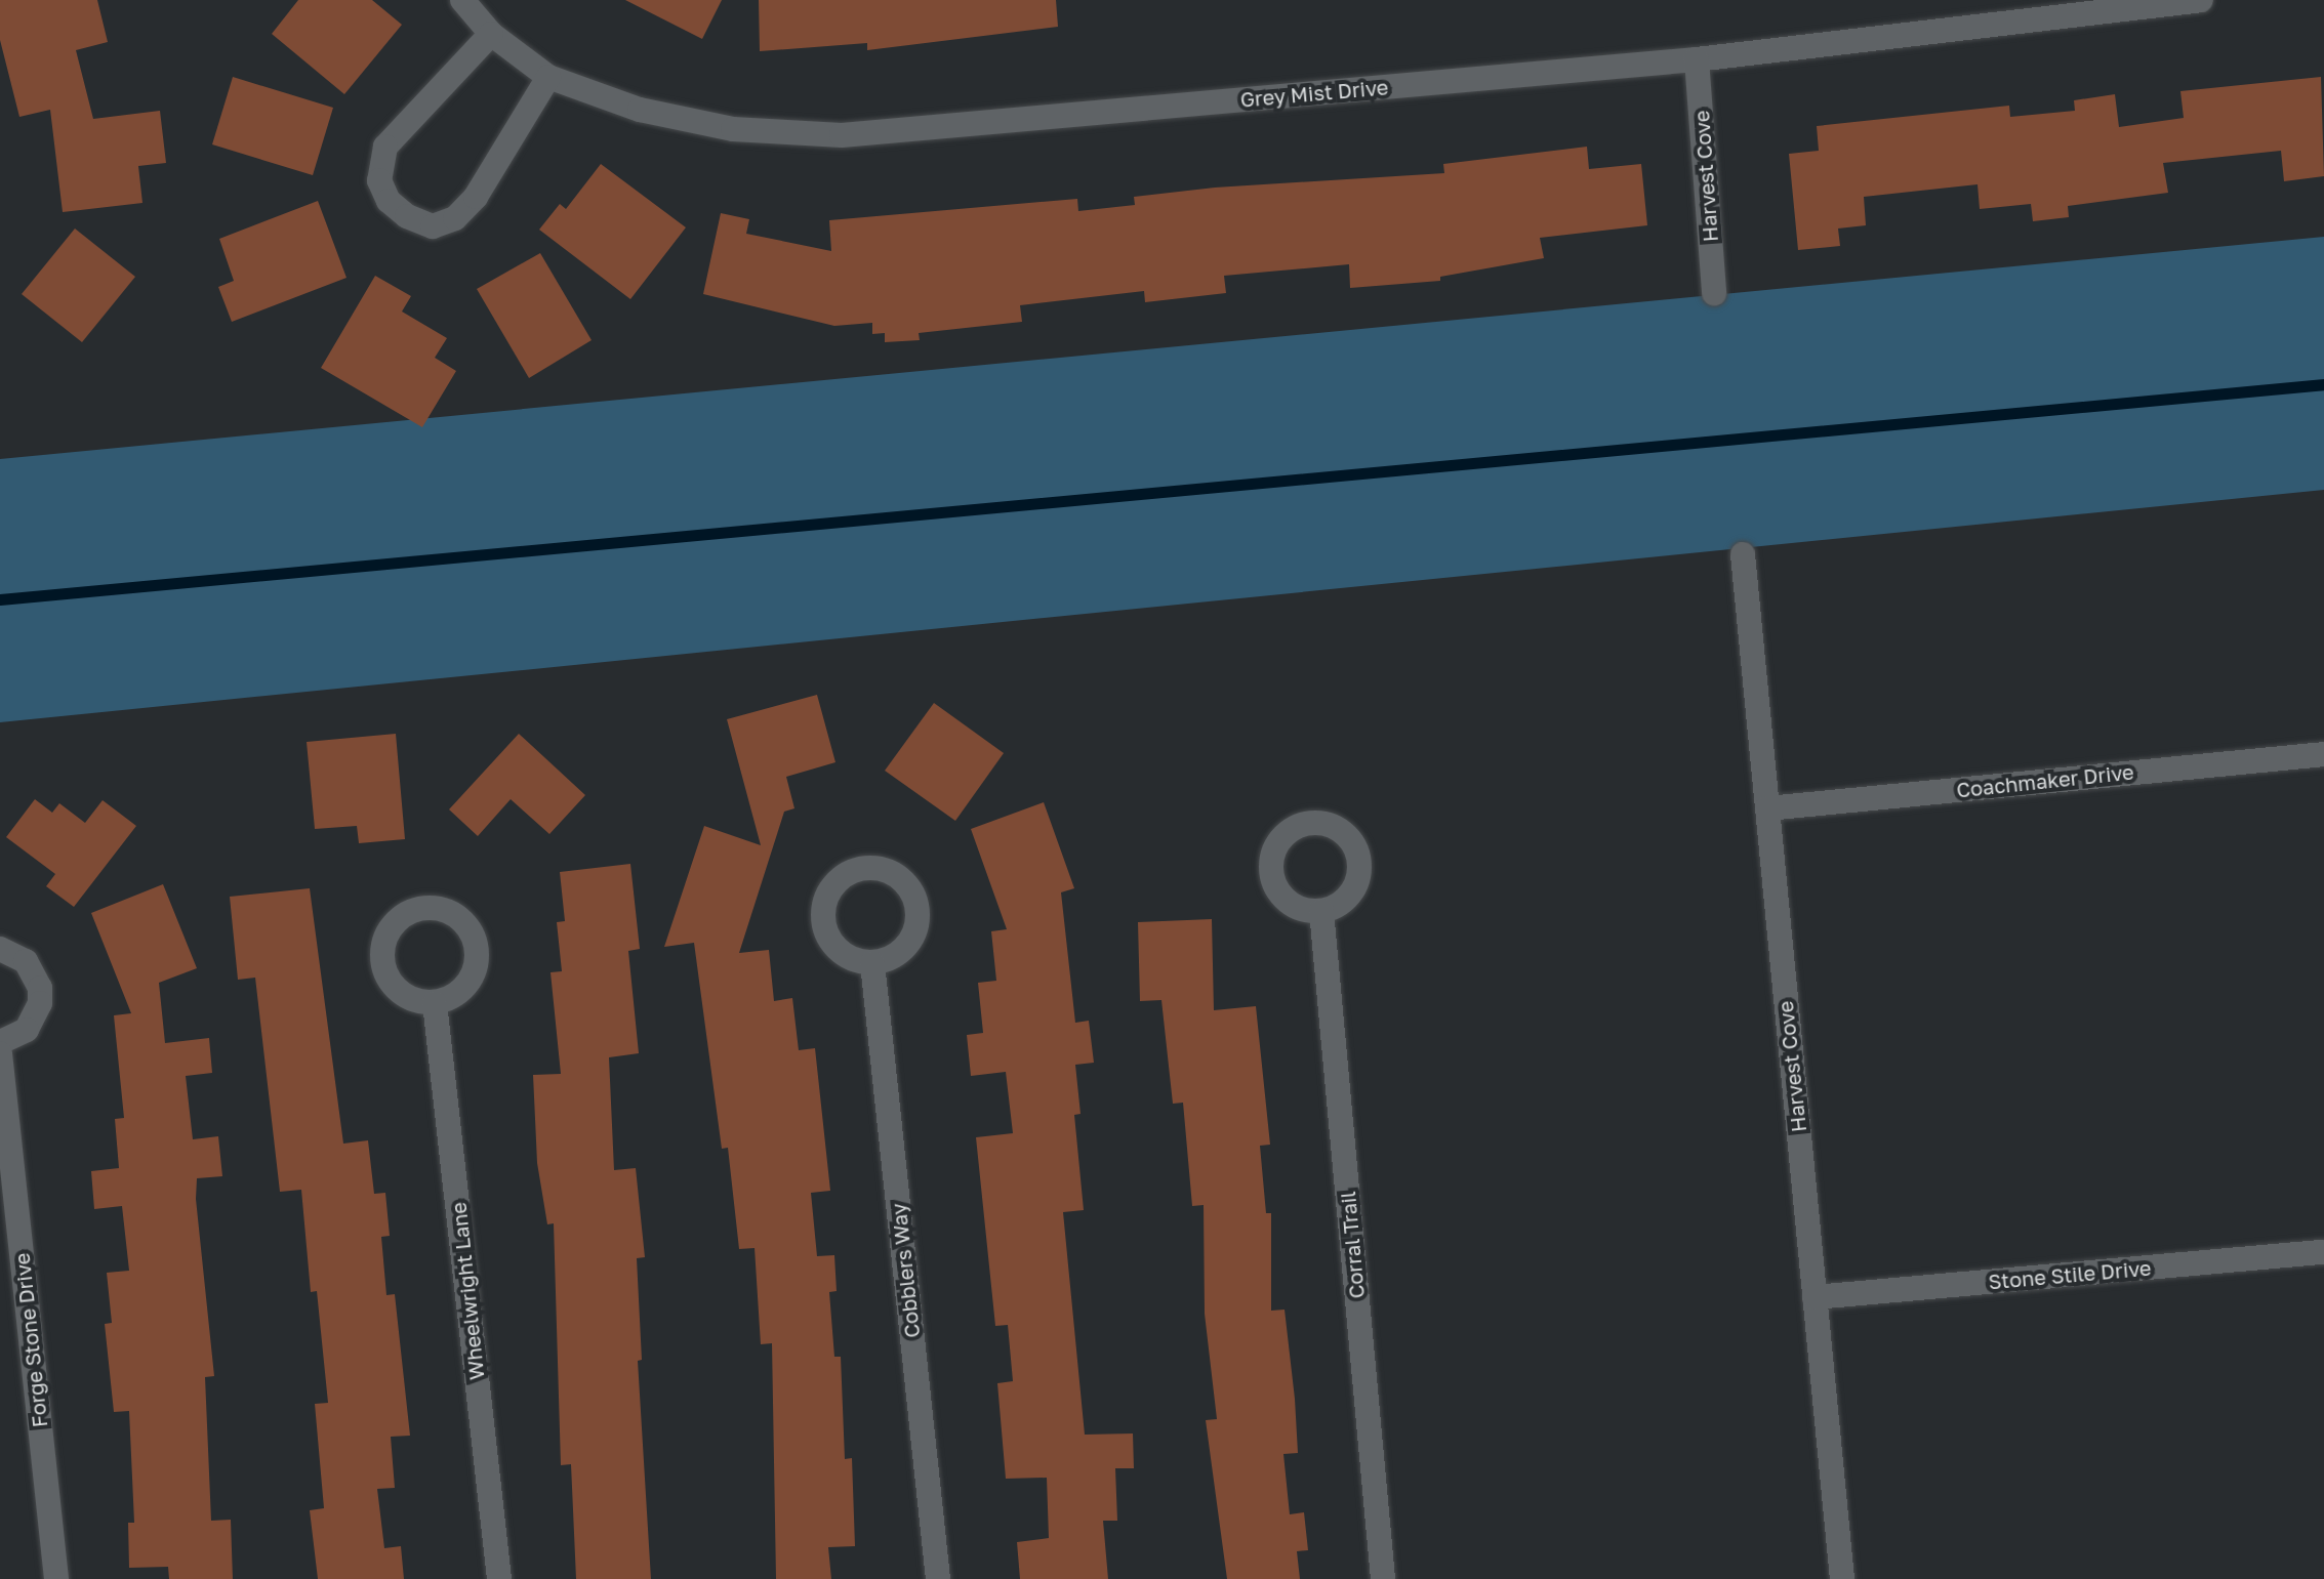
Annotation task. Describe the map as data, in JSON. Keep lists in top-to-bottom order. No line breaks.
{"streets":{"street":["Grey Mist Drive","Harvest Cove","Coachmaker Drive","Corral Trail","Cobblers Way","Stone Stile Drive","Wheelwright Lane","Forge Stone Drive"]},"crossings":[["Grey Mist Drive","Harvest Cove"],["Harvest Cove","Coachmaker Drive"],["Harvest Cove","Stone Stile Drive"]]}
